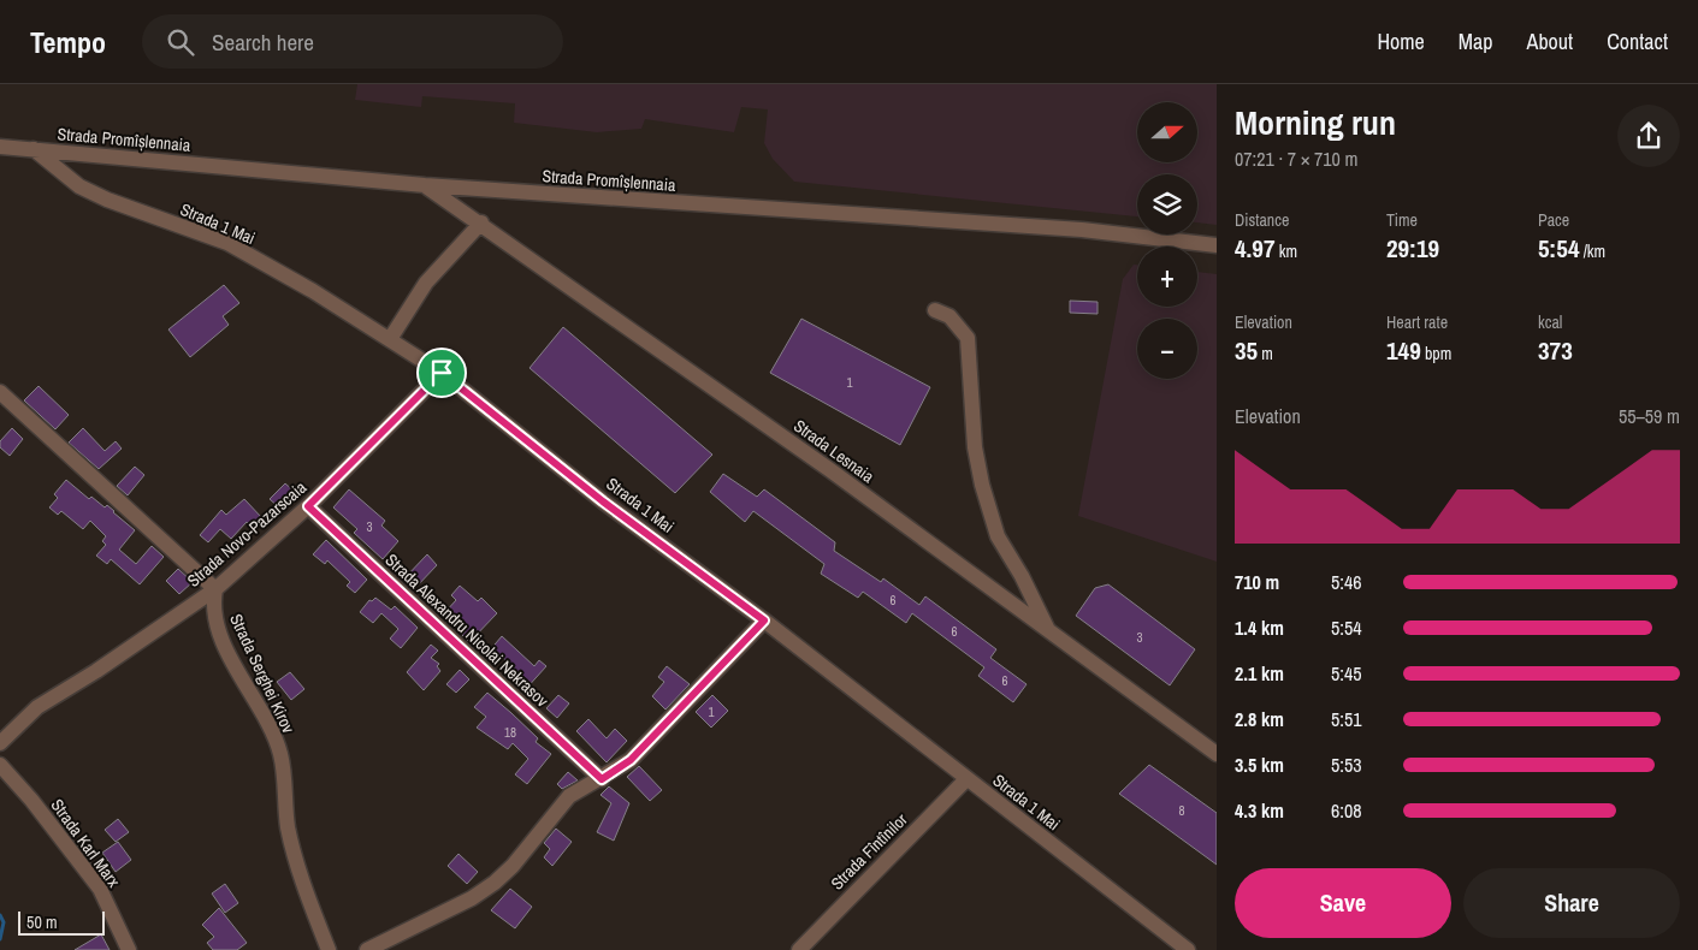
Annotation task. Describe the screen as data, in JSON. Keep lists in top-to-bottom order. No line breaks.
{"streets":{"street":["Strada Promîșlennaia","Strada 1 Mai","Strada Lesnaia","Strada Novo-Pazarscaia","Strada Alexandru Nicolai Nekrasov","Strada Serghei Kirov","Strada Karl Marx","Strada Fîntînilor"]},"crossings":[["Strada Promîșlennaia","Strada 1 Mai"],["Strada Promîșlennaia","Strada Lesnaia"],["Strada 1 Mai","Strada Novo-Pazarscaia"],["Strada 1 Mai","Strada Fîntînilor"],["Strada Novo-Pazarscaia","Strada Alexandru Nicolai Nekrasov"],["Strada Novo-Pazarscaia","Strada Serghei Kirov"]],"house_numbers":["1","3","6","6","3","6","1","18","8"],"scale_bar":"50 m","north":"right","page":{"header":"Tempo","search":"Search here","nav":["Home","Map","About","Contact"],"heading":["Morning run","07:21 · 7 × 710 m"],"map_buttons":["+","−"],"stats":[["Distance","4.97 km"],["Time","29:19"],["Pace","5:54 /km"],["Elevation","35 m"],["Heart rate","149 bpm"],["kcal","373"]],"chart":["Elevation","55–59 m"],"list":[{"name":"710 m","note":"5:46"},{"name":"1.4 km","note":"5:54"},{"name":"2.1 km","note":"5:45"},{"name":"2.8 km","note":"5:51"},{"name":"3.5 km","note":"5:53"},{"name":"4.3 km","note":"6:08"}],"buttons":["Save","Share"],"scale":"50 m"}}
